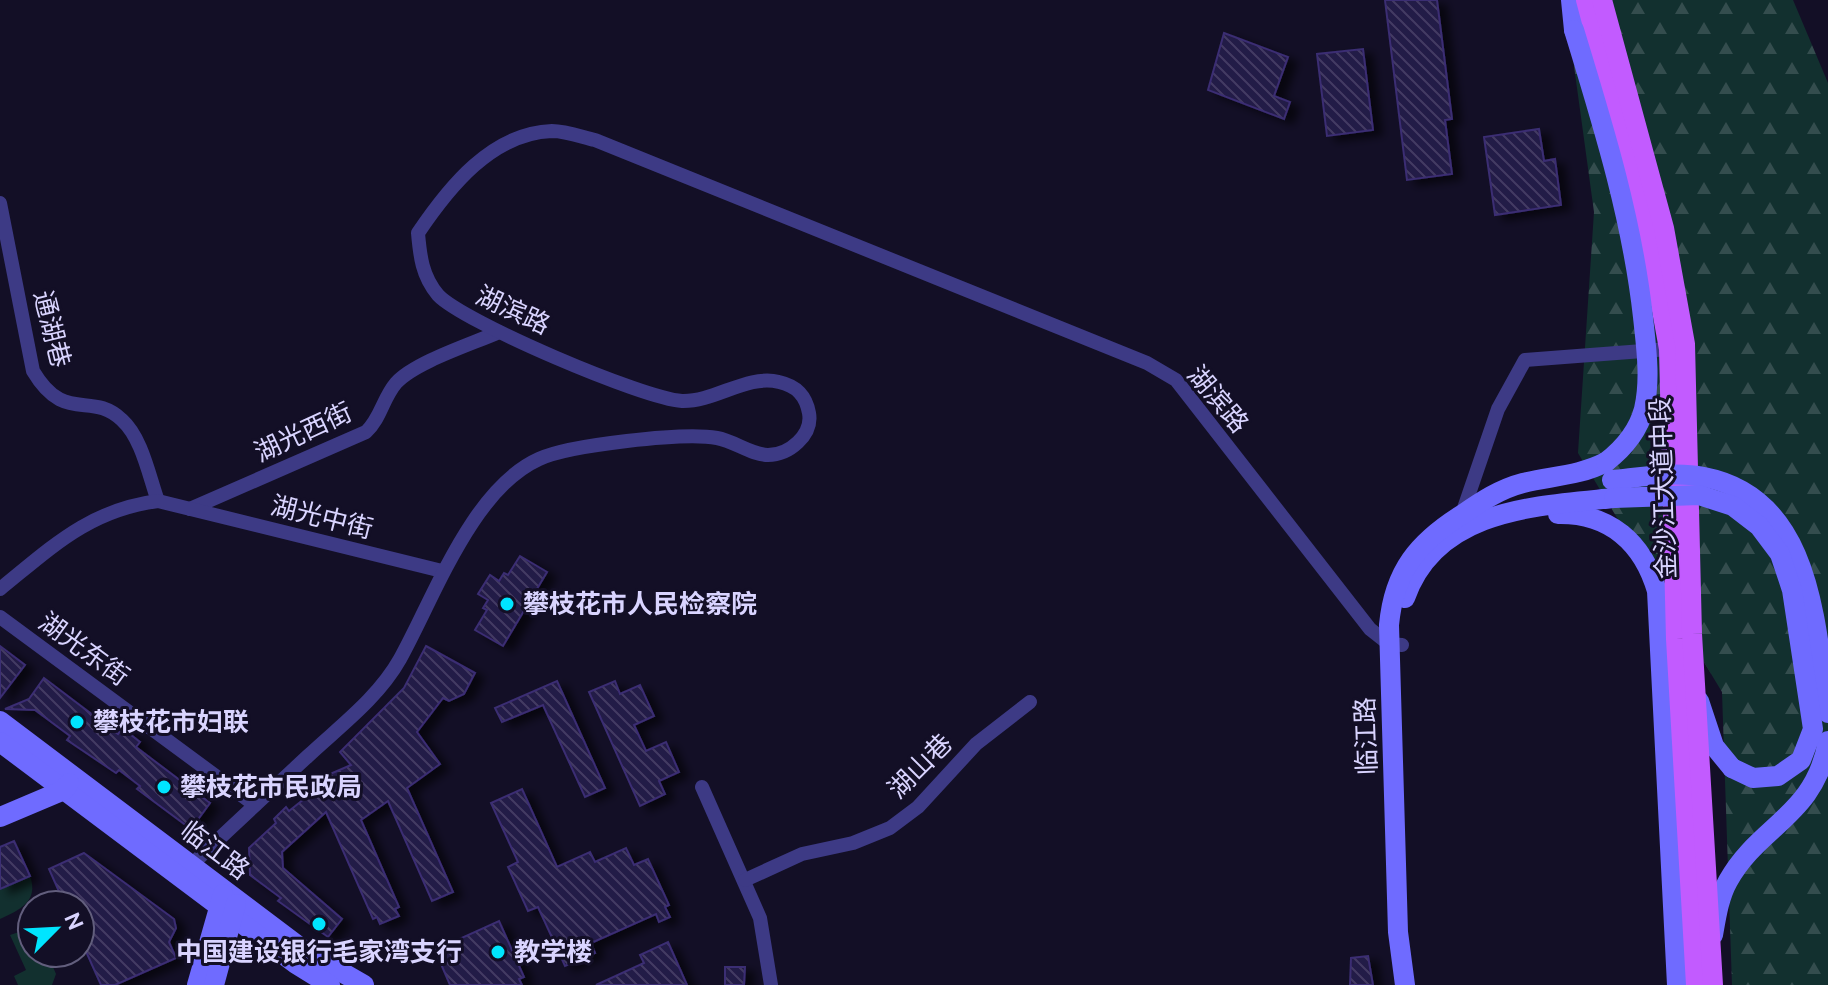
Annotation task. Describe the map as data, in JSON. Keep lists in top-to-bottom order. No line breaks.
{"streets":{"main road":["金沙江大道中段","临江路"],"street":["湖滨路","通湖巷","湖光西街","湖光中街","湖光东街","湖山巷"]},"crossings":[["湖滨路","湖光西街"],["湖滨路","湖光中街"],["湖滨路","湖光东街"],["湖滨路","临江路"],["通湖巷","湖光中街"],["湖光西街","湖光中街"]],"places":["攀枝花市人民检察院","攀枝花市妇联","攀枝花市民政局","中国建设银行毛家湾支行","教学楼"],"north":"top right"}
